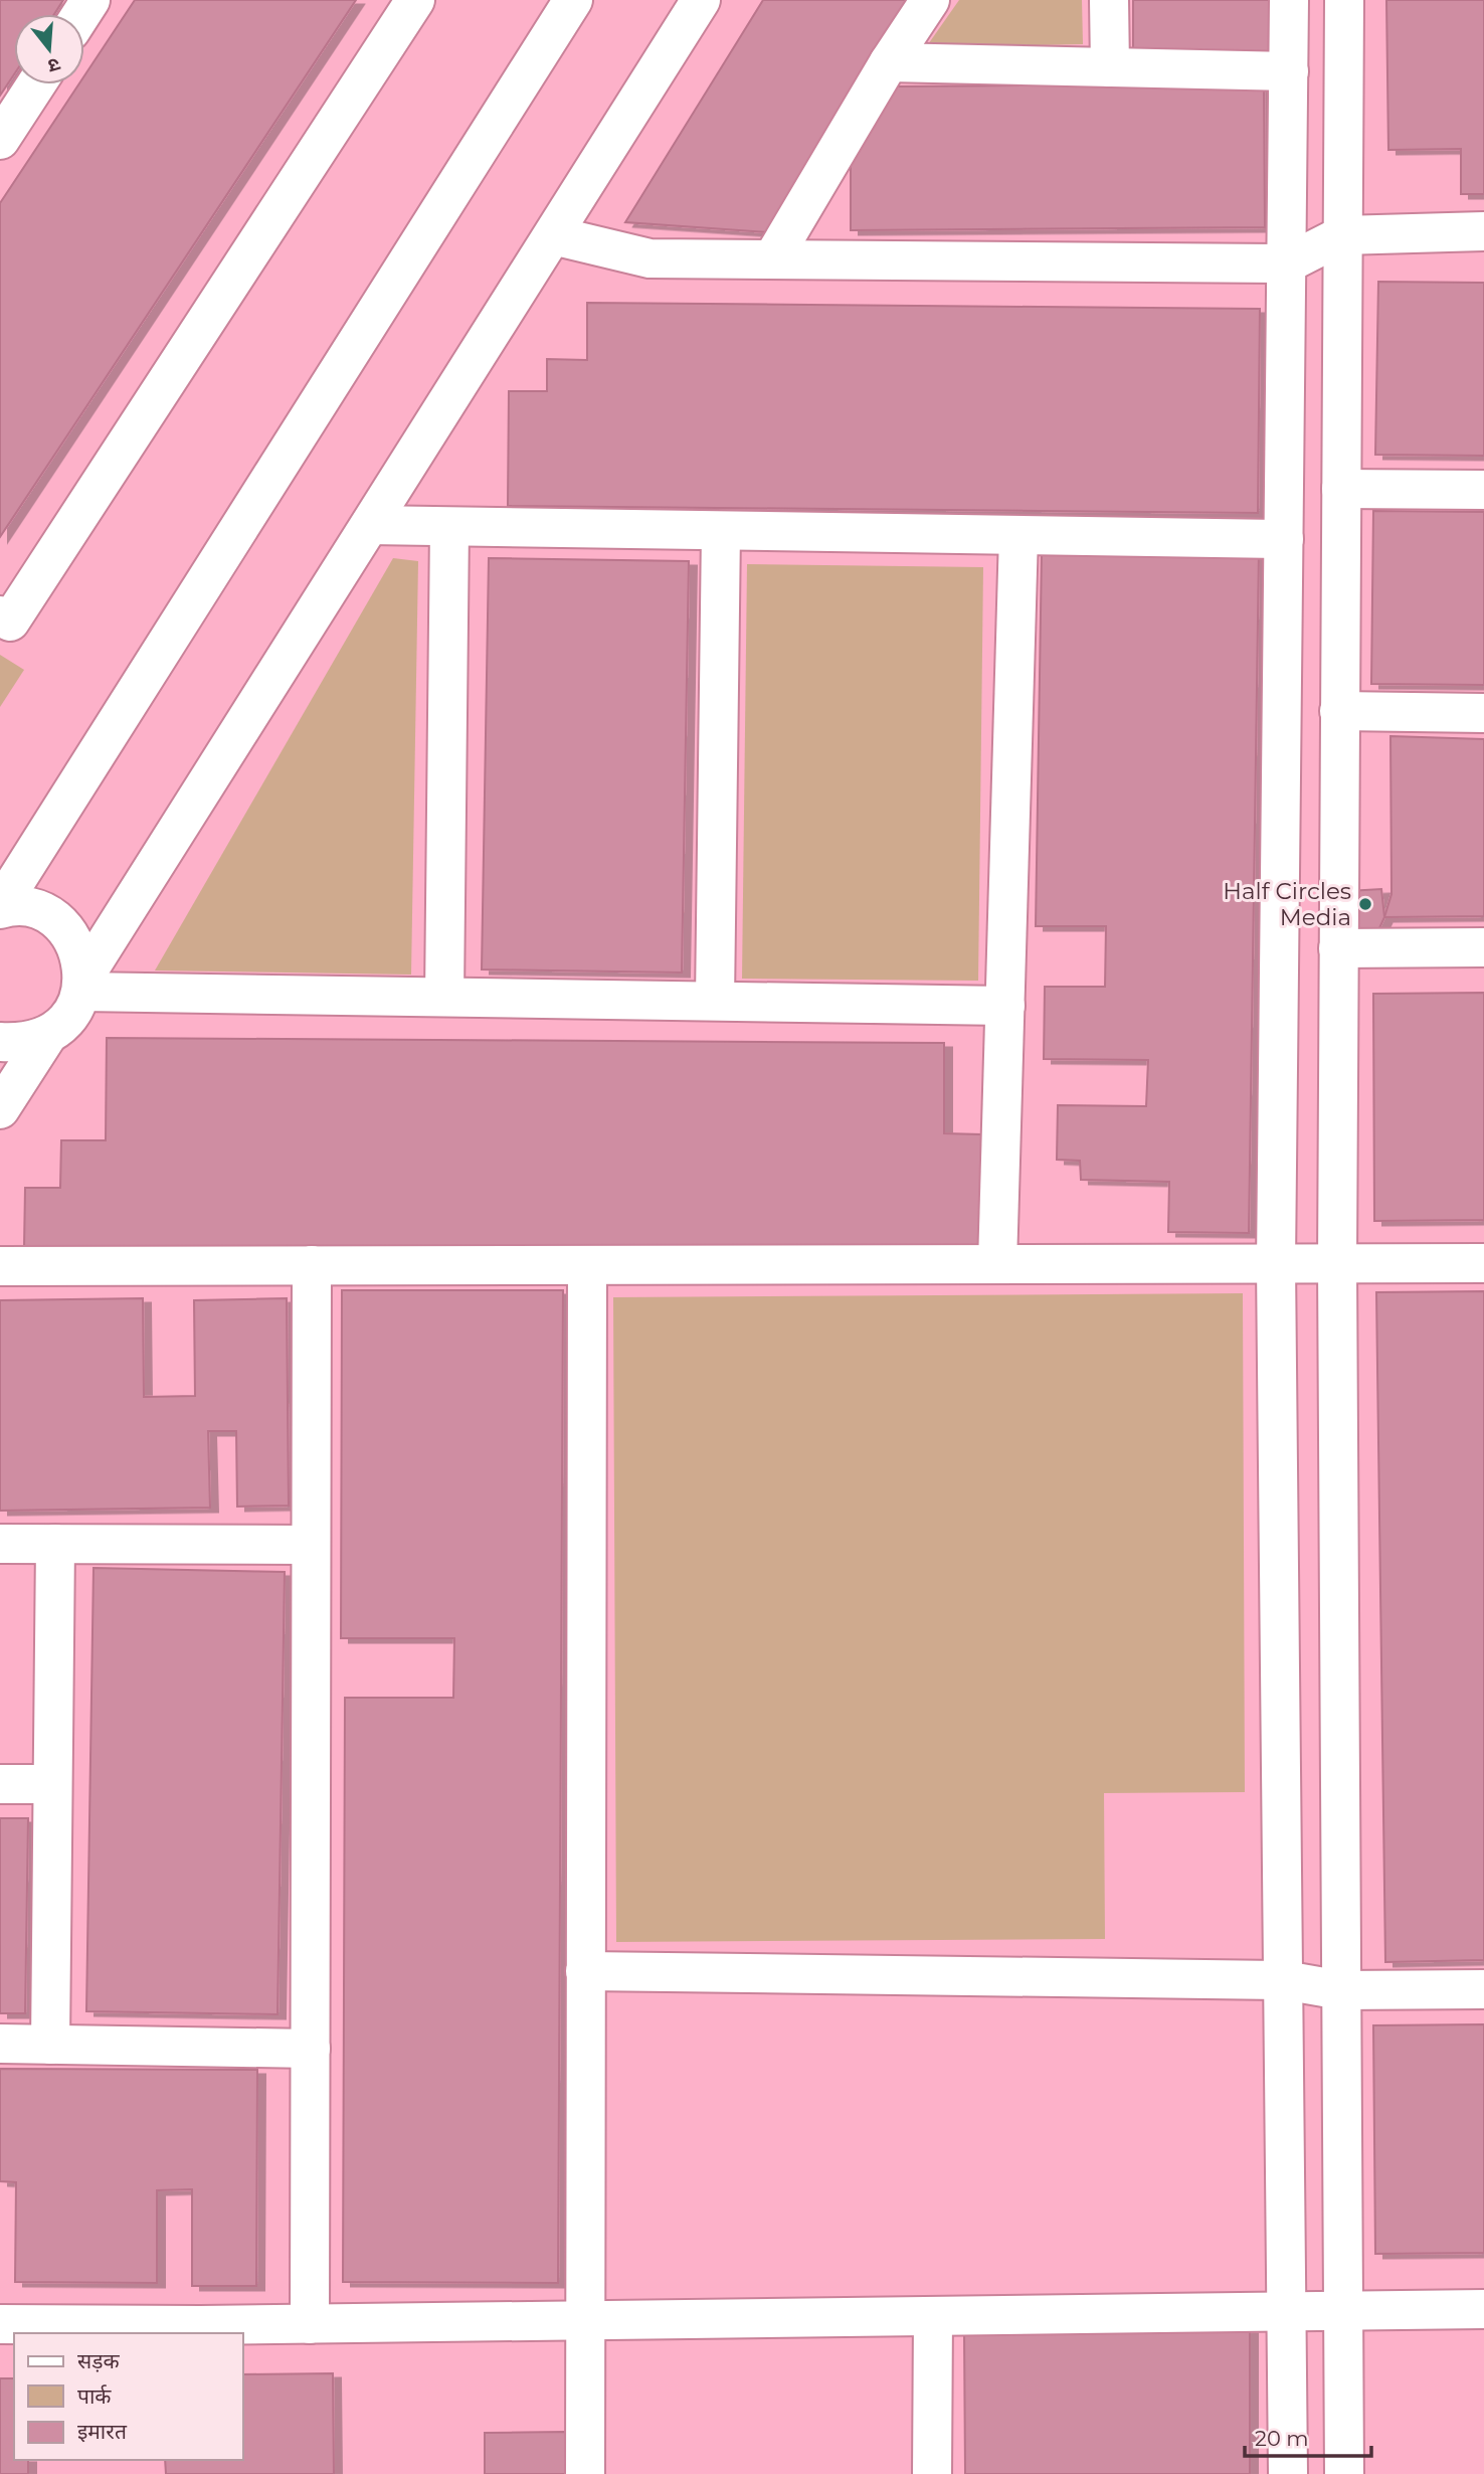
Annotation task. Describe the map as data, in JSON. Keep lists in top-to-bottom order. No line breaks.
{"places":["Half Circles Media"],"legend":["सड़क","पार्क","इमारत"],"scale_bar":"20 m","north":"bottom"}
